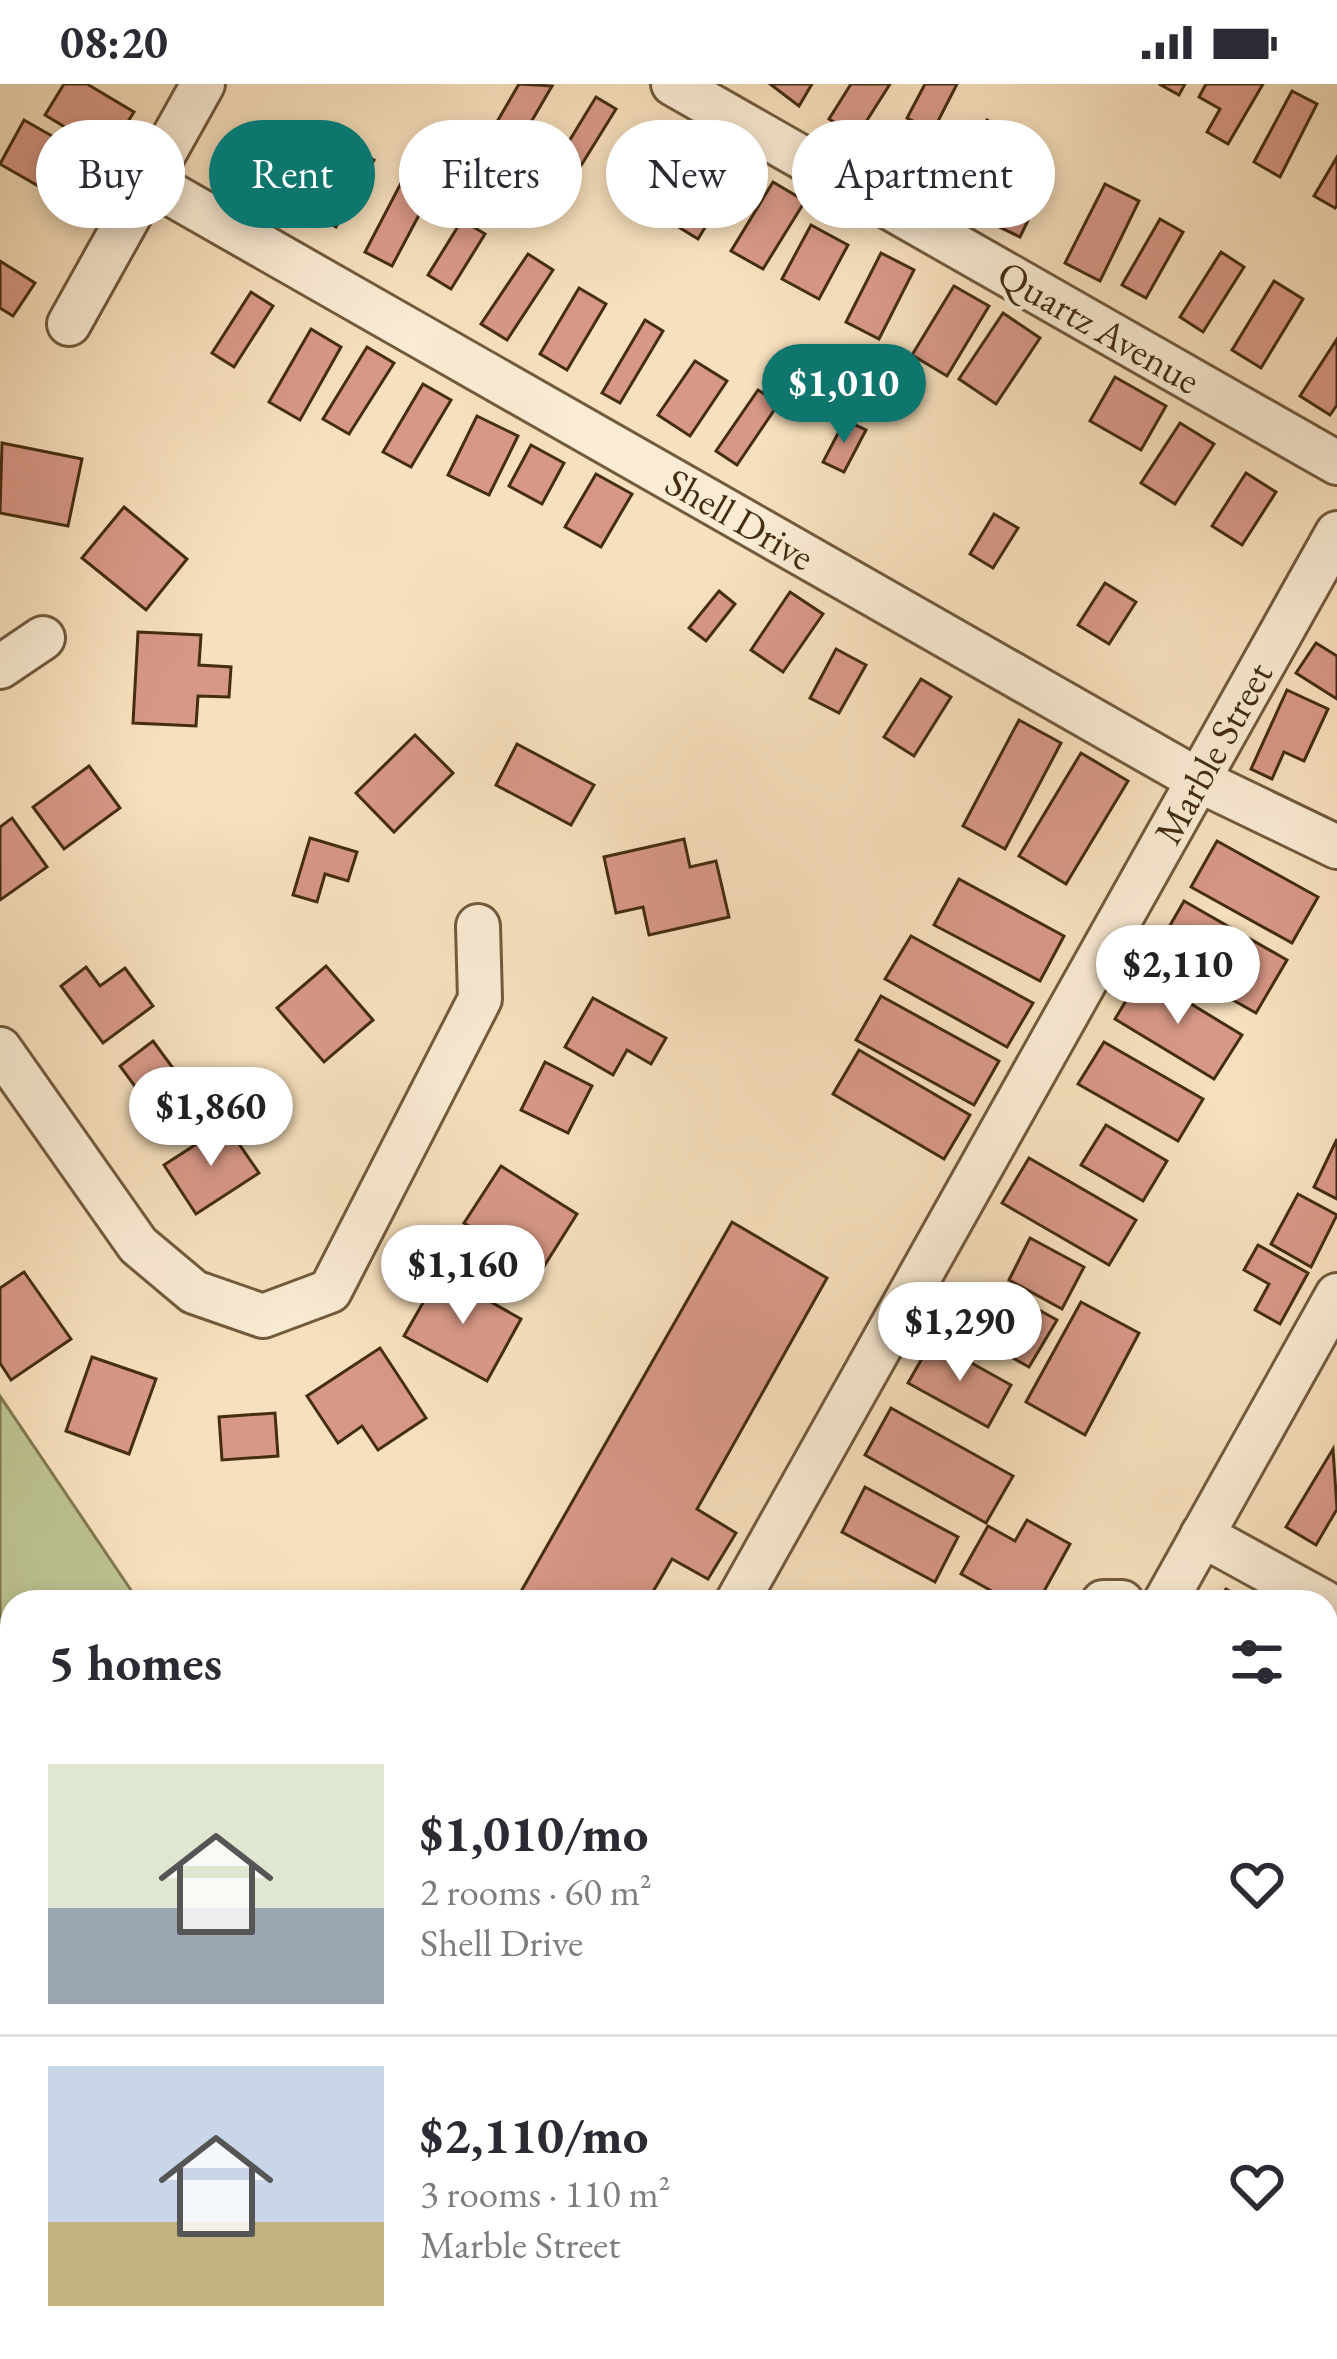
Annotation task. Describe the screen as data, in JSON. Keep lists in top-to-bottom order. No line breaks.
{"streets":{"street":["Quartz Avenue","Shell Drive","Marble Street"]},"crossings":[["Shell Drive","Marble Street"]],"page":{"status":"08:20","chip":["Buy","Rent","Filters","New","Apartment"],"price":["$1,010","$2,110","$1,860","$1,160","$1,290"],"heading":"5 homes","list":[{"name":"$1,010/mo","note":"2 rooms · 60 m² · Shell Drive"},{"name":"$2,110/mo","note":"3 rooms · 110 m² · Marble Street"}]}}
